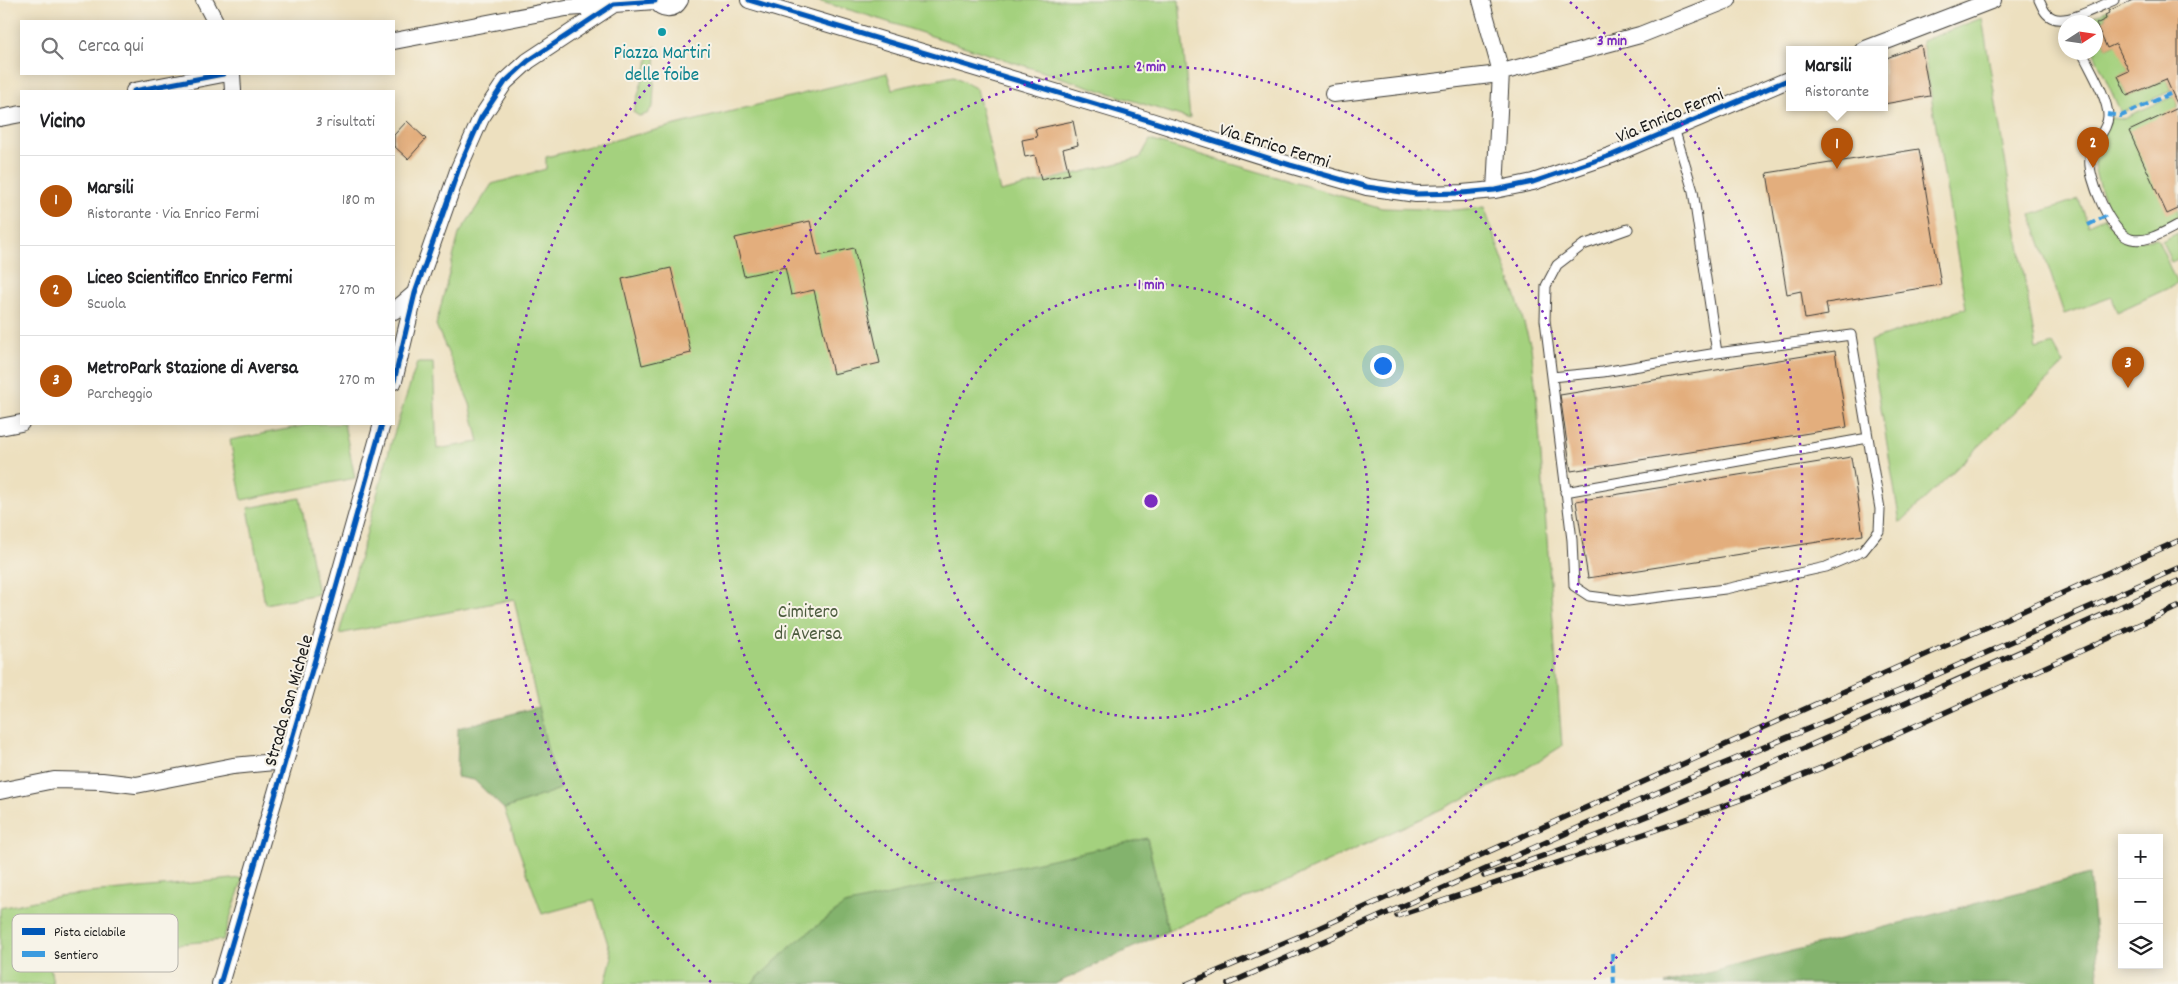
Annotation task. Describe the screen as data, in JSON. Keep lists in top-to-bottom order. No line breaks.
{"streets":{"street":["Via Enrico Fermi","Strada San Michele"]},"parks":["Cimitero di Aversa"],"places":["Piazza Martiri delle foibe"],"legend":["Pista ciclabile","Sentiero"],"north":"right","page":{"search":"Cerca qui","popup":["Marsili","Ristorante"],"heading":["Vicino","3 risultati"],"pins":["2","1","3"],"list":[{"mark":"1","name":"Marsili","note":"Ristorante · Via Enrico Fermi","value":"180 m"},{"mark":"2","name":"Liceo Scientifico Enrico Fermi","note":"Scuola","value":"270 m"},{"mark":"3","name":"MetroPark Stazione di Aversa","note":"Parcheggio","value":"270 m"}],"map_buttons":["+","−"]},"rings":["3 min","2 min","1 min"]}
